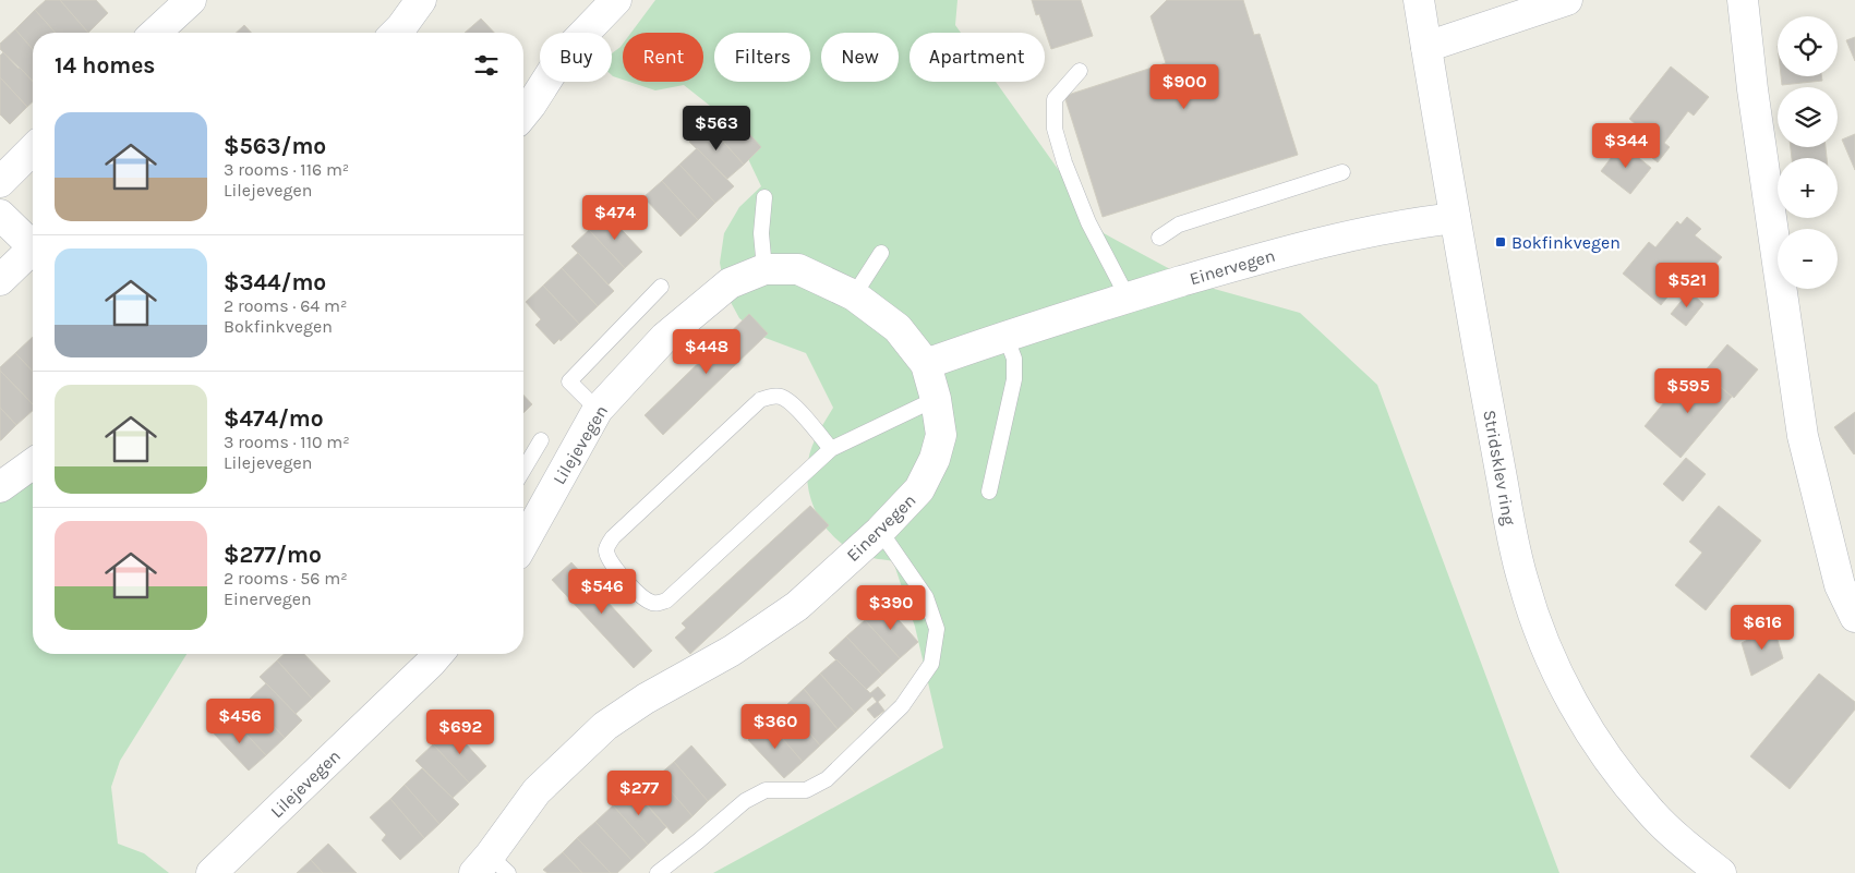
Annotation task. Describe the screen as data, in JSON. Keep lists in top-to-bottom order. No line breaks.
{"streets":{"street":["Einervegen","Lilejevegen","Stridsklev ring"]},"crossings":[["Einervegen","Lilejevegen"],["Einervegen","Stridsklev ring"]],"places":{"transit":["Bokfinkvegen"]},"page":{"map_buttons":["+","−"],"chip":["Buy","Rent","Filters","New","Apartment"],"heading":"14 homes","price":["$900","$563","$344","$474","$521","$448","$595","$546","$390","$616","$456","$360","$692","$277"],"list":[{"name":"$563/mo","note":"3 rooms · 116 m² · Lilejevegen"},{"name":"$344/mo","note":"2 rooms · 64 m² · Bokfinkvegen"},{"name":"$474/mo","note":"3 rooms · 110 m² · Lilejevegen"},{"name":"$277/mo","note":"2 rooms · 56 m² · Einervegen"}]}}
